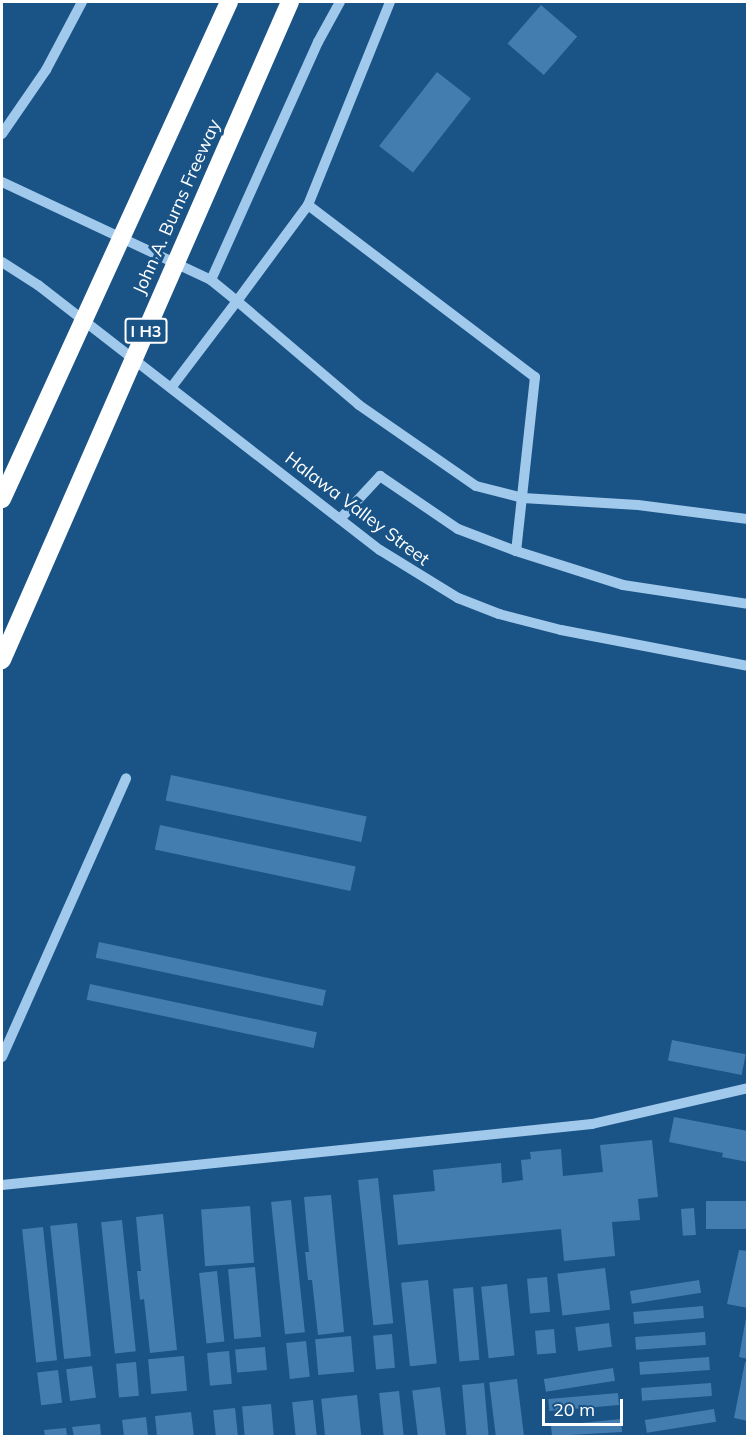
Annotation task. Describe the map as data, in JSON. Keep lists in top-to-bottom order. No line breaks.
{"streets":{"highway":["John A. Burns Freeway","I H3"],"street":["Halawa Valley Street"]},"scale_bar":"20 m"}
